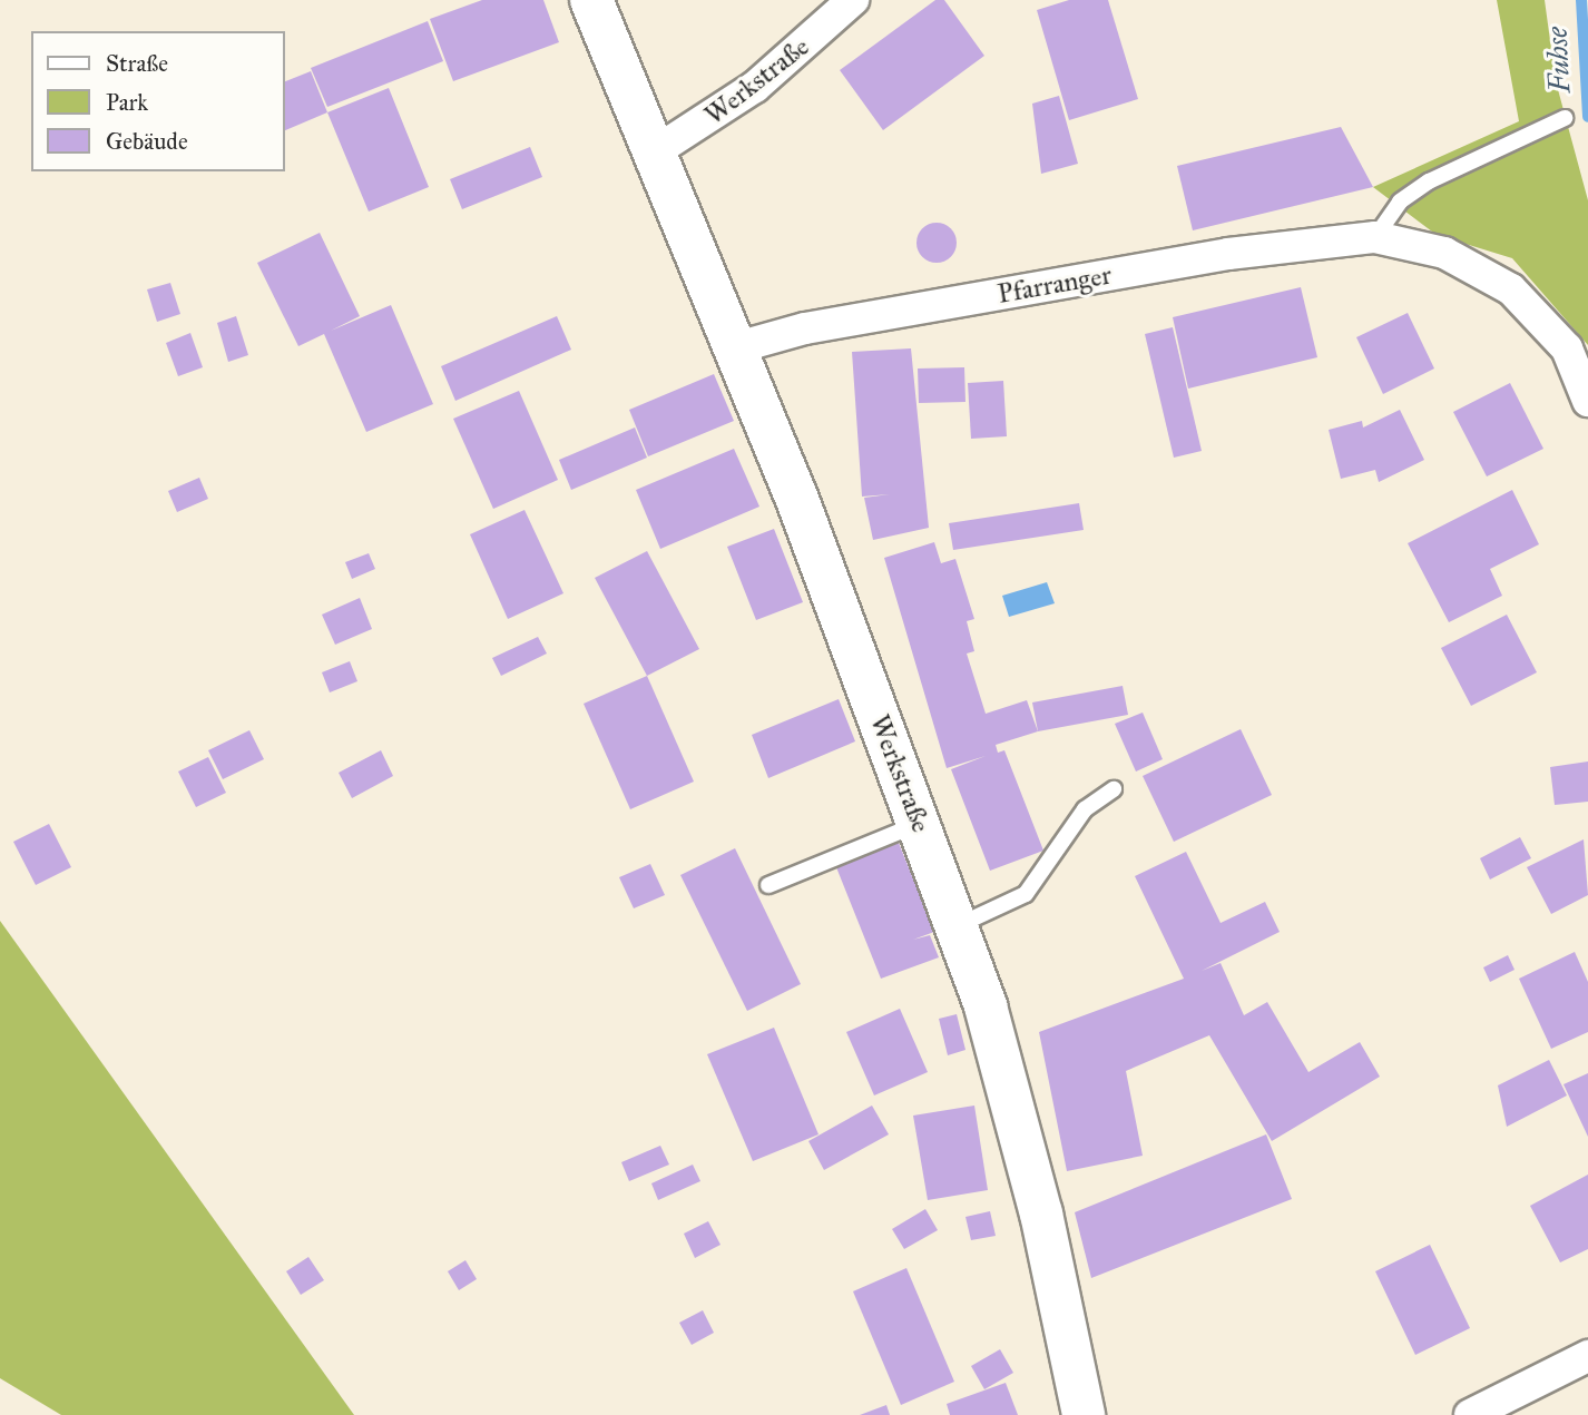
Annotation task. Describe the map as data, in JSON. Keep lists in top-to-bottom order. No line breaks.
{"streets":{"main road":["Werkstraße"],"street":["Pfarranger"]},"crossings":[["Werkstraße","Pfarranger"]],"water":["Fuhse"],"legend":["Straße","Park","Gebäude"]}
